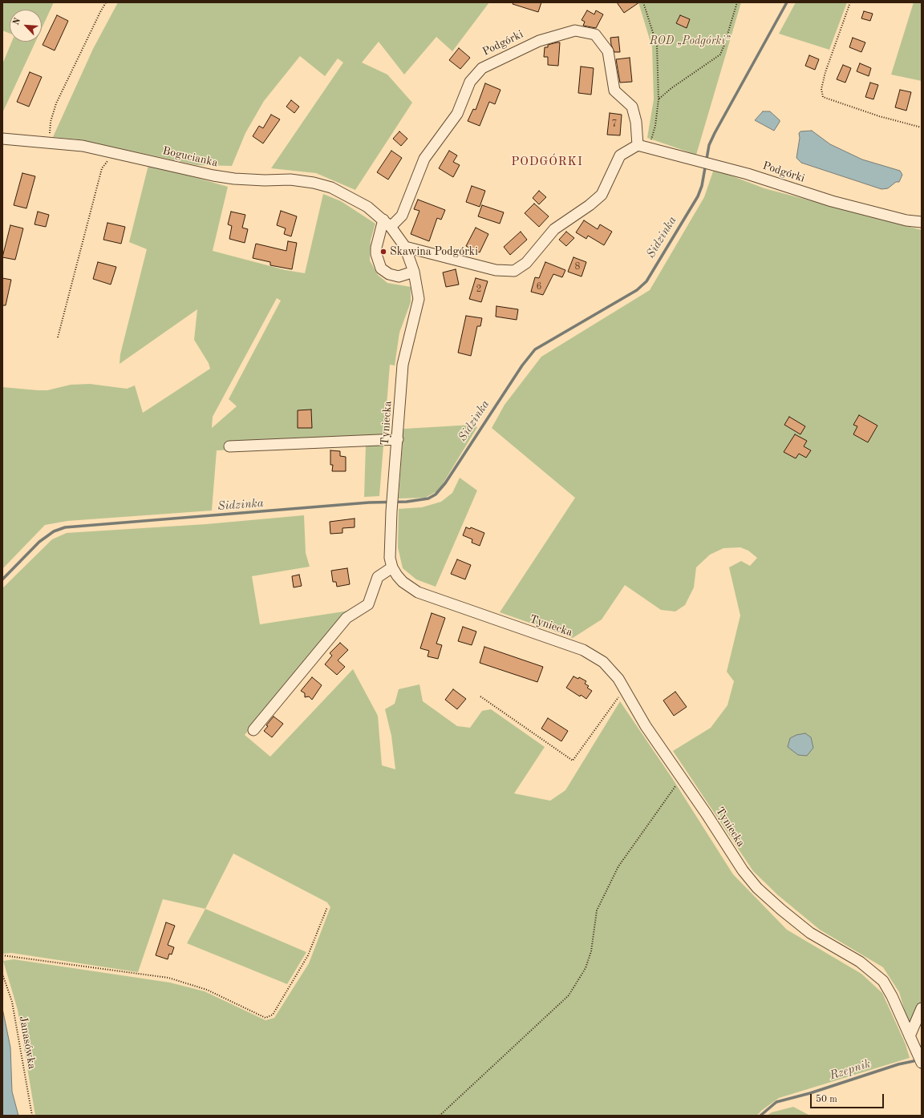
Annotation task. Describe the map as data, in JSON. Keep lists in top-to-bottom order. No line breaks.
{"streets":{"street":["Podgórki","Bogucianka","Tyniecka"],"path":["Janasówka"]},"crossings":[["Podgórki","Tyniecka"],["Bogucianka","Tyniecka"]],"districts":["PODGÓRKI"],"water":["Sidzinka","Rzepnik"],"parks":["ROD „Podgórki”"],"places":["Skawina Podgórki"],"house_numbers":["7","8","6","2"],"scale_bar":"50 m","north":"top left"}
